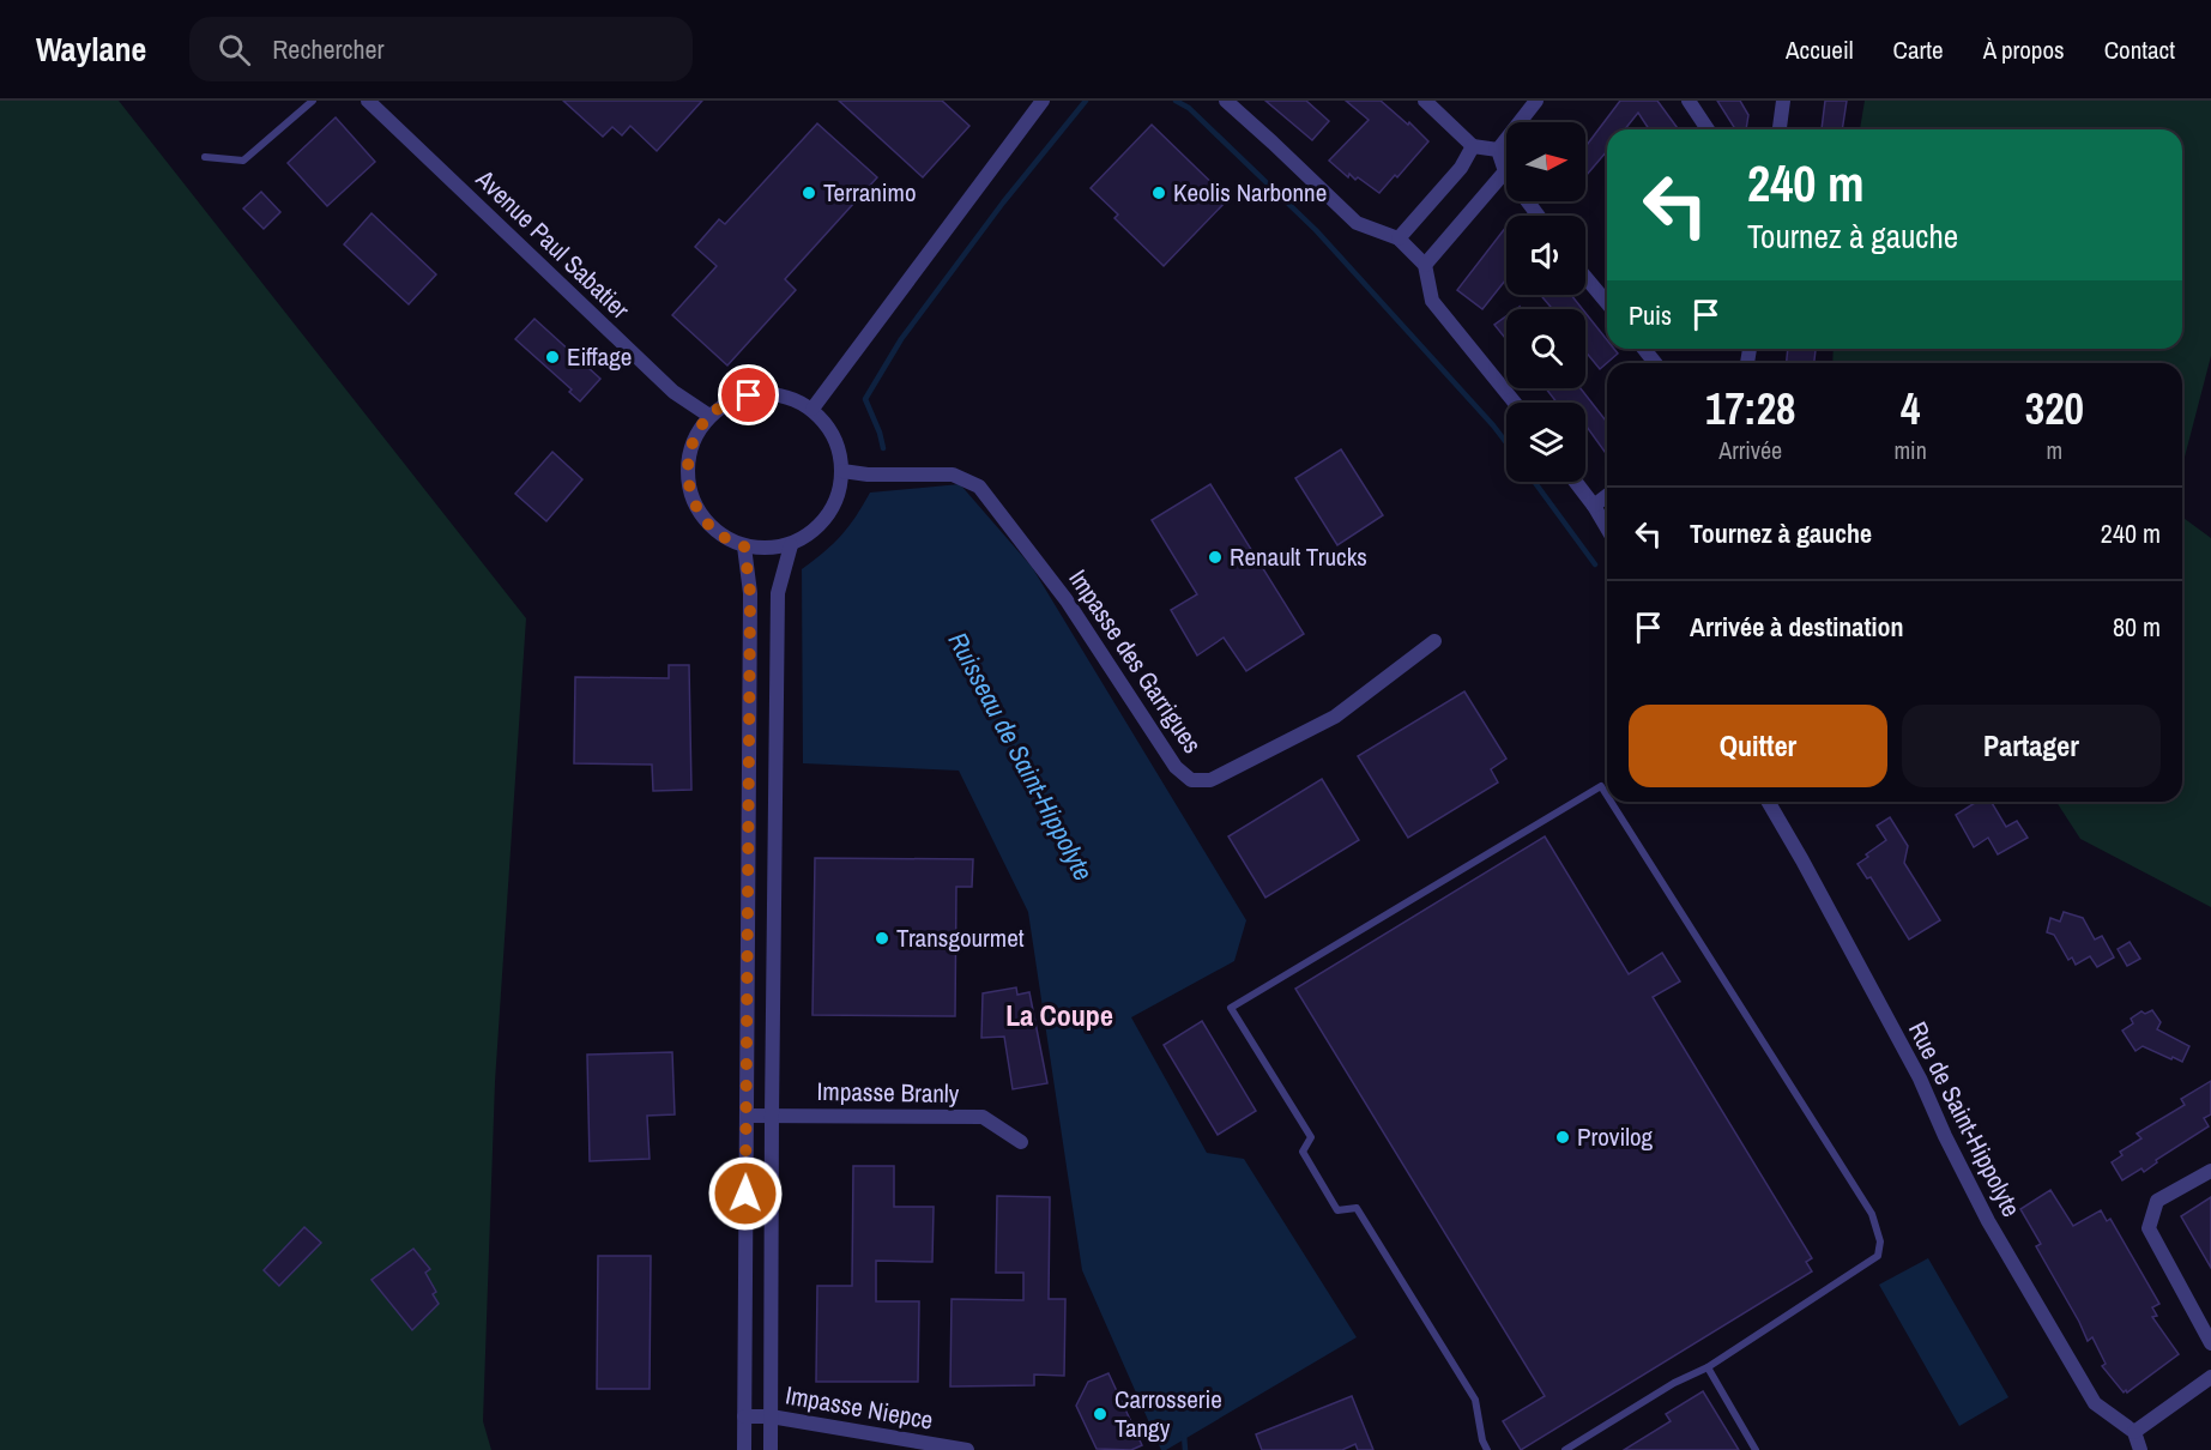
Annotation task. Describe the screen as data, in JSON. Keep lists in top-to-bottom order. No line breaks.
{"streets":{"street":["Avenue Paul Sabatier","Impasse des Garrigues","Impasse Branly","Rue de Saint-Hippolyte","Impasse Niepce"]},"crossings":[["Avenue Paul Sabatier","Impasse des Garrigues"]],"districts":["La Coupe"],"water":["Ruisseau de Saint-Hippolyte"],"places":["Terranimo","Keolis Narbonne","Eiffage","Renault Trucks","Transgourmet","Provilog","Carrosserie Tangy"],"north":"right","page":{"header":"Waylane","search":"Rechercher","nav":["Accueil","Carte","À propos","Contact"],"turn":["240 m","Tournez à gauche"],"then":"Puis","eta":["17:28","Arrivée","4","min","320","m"],"list":[{"name":"Tournez à gauche","value":"240 m"},{"name":"Arrivée à destination","value":"80 m"}],"buttons":["Quitter","Partager"]}}
